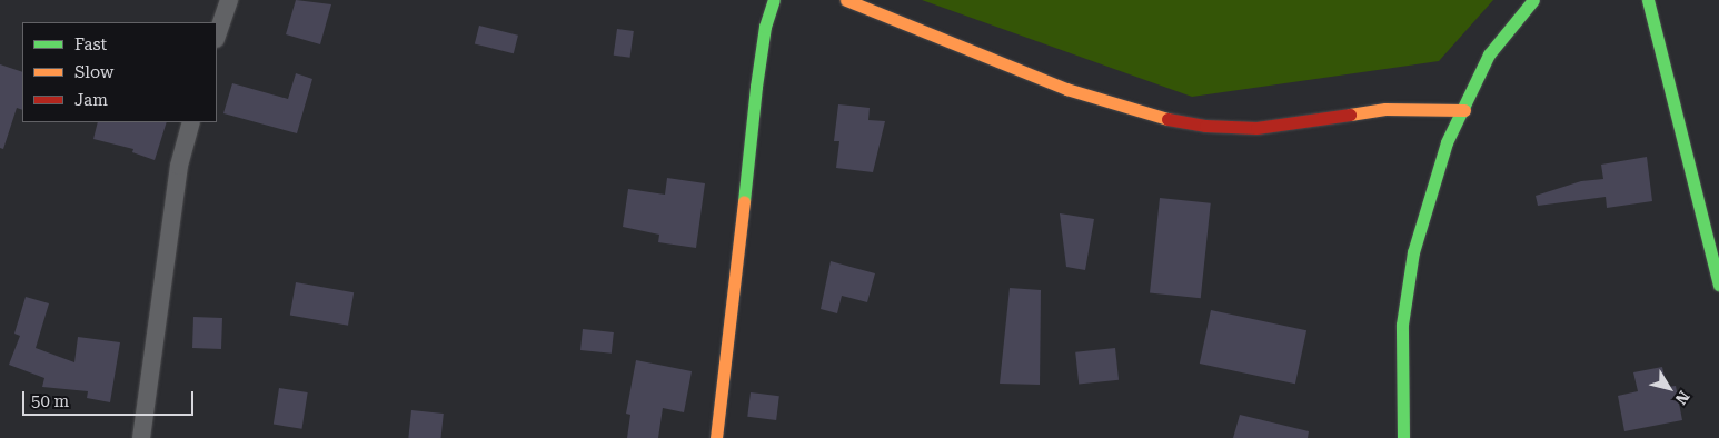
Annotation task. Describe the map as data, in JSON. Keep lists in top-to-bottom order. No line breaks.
{"legend":["Fast","Slow","Jam"],"scale_bar":"50 m","north":"bottom right"}
